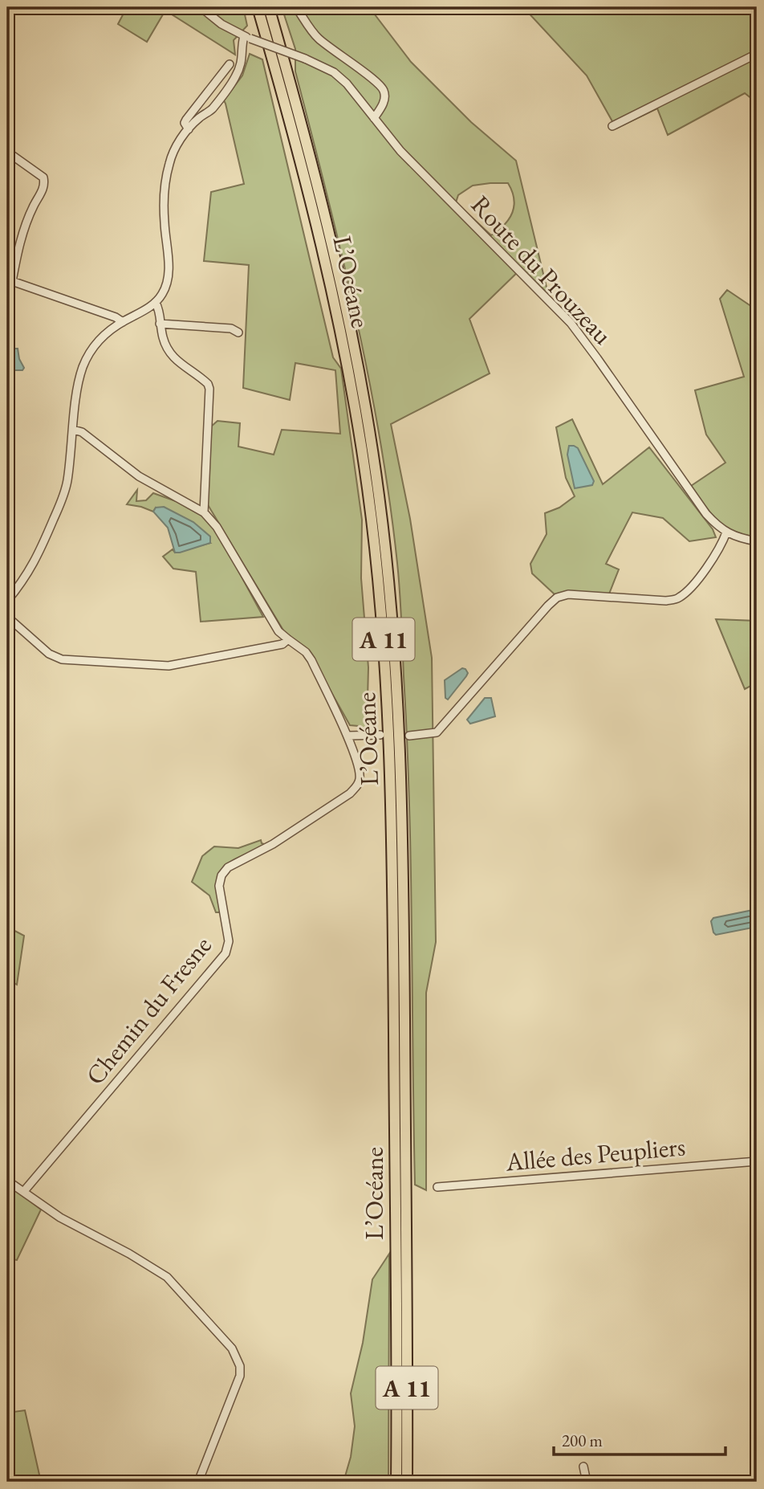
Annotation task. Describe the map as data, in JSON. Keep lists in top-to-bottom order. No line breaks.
{"streets":{"highway":["L’Océane","A 11"],"street":["Route du Prouzeau","Chemin du Fresne","Allée des Peupliers"]},"scale_bar":"200 m"}
